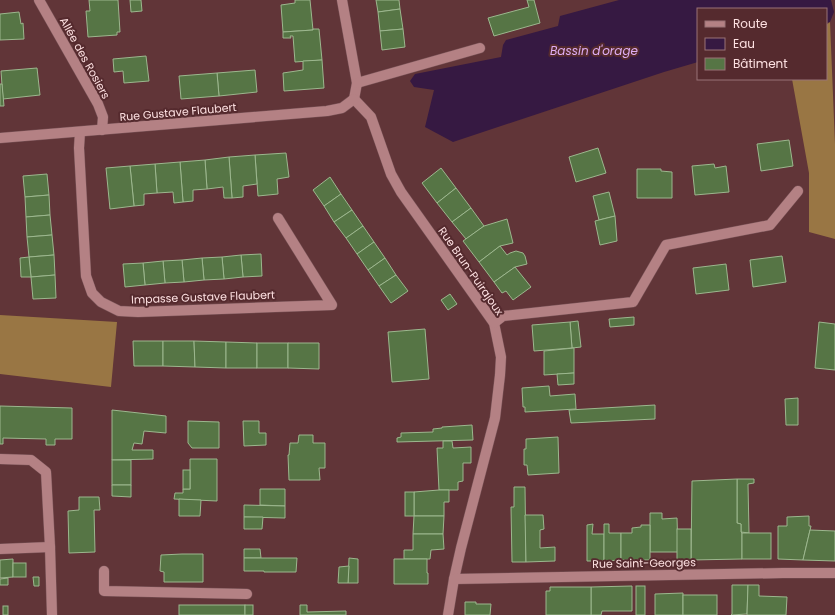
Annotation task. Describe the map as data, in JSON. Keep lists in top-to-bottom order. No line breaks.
{"streets":{"street":["Allée des Rosiers","Rue Gustave Flaubert","Rue Brun-Puirajoux","Impasse Gustave Flaubert","Rue Saint-Georges"]},"crossings":[["Allée des Rosiers","Rue Gustave Flaubert"],["Rue Gustave Flaubert","Rue Brun-Puirajoux"],["Rue Gustave Flaubert","Impasse Gustave Flaubert"],["Rue Brun-Puirajoux","Rue Saint-Georges"]],"water":["Bassin d'orage"],"legend":["Route","Eau","Bâtiment"]}
